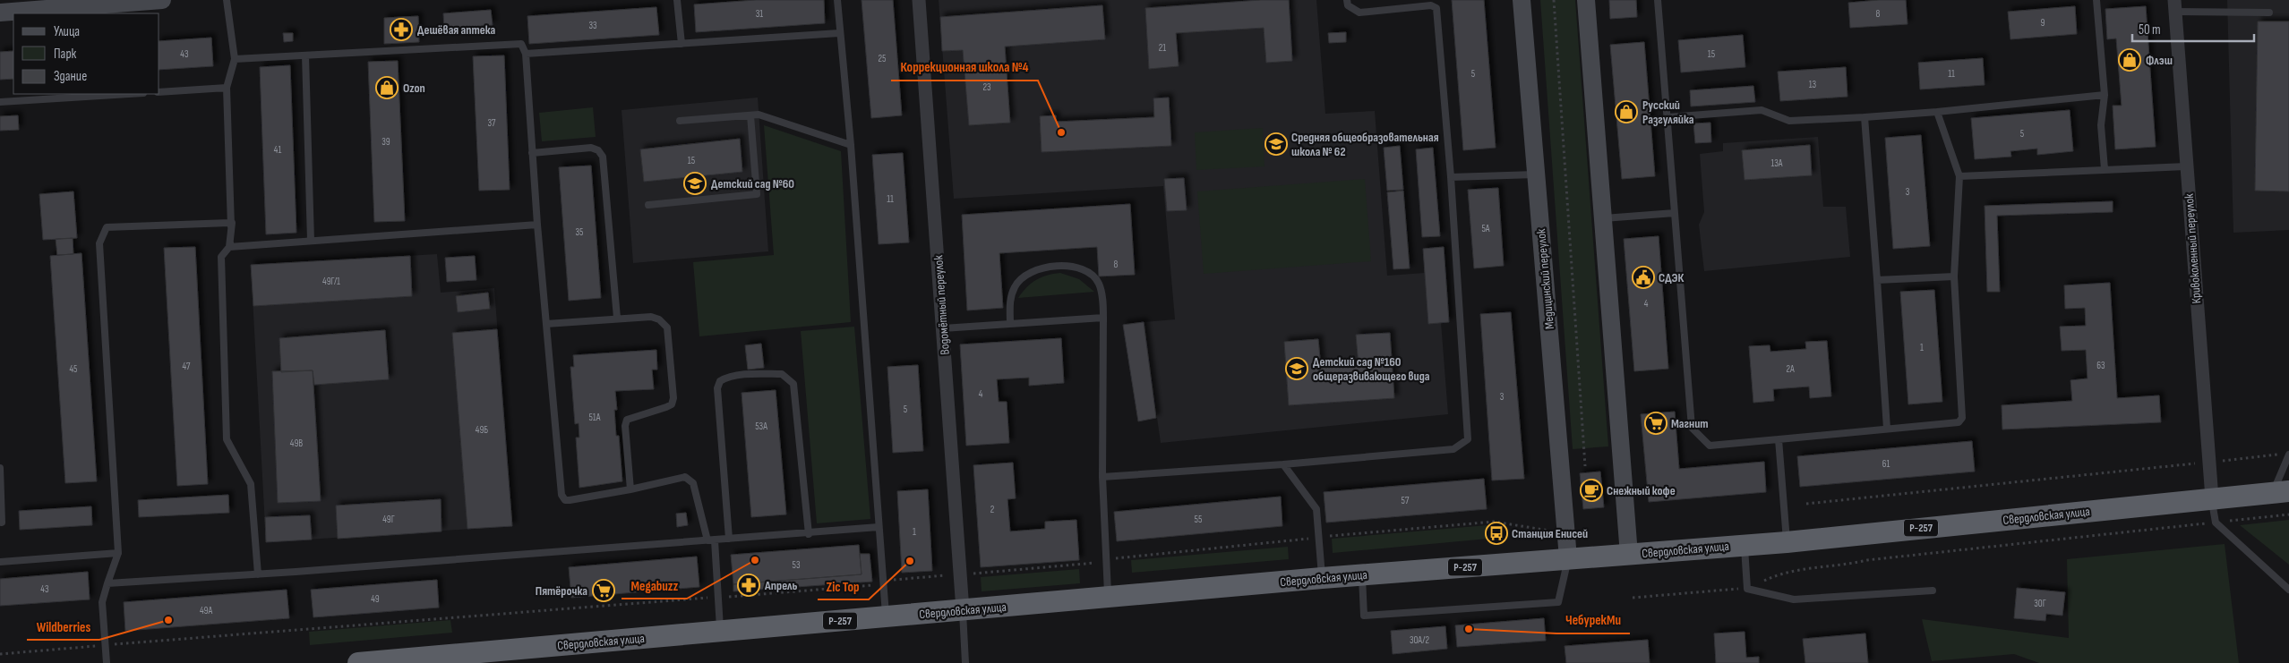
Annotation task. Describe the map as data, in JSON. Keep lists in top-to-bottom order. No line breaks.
{"streets":{"highway":["Свердловская улица","Р-257"],"main road":["Медицинский переулок"],"street":["Кривоколенный переулок","Водомётный переулок"]},"crossings":[["Кривоколенный переулок","Свердловская улица"],["Медицинский переулок","Свердловская улица"],["Водомётный переулок","Свердловская улица"]],"places":{"pharmacy":["Дешёвая аптека","Апрель"],"shop":["Флэш","Ozon","Русский Разгуляйка"],"other":["Коррекционная школа №4","Megabuzz","Zic Top","Wildberries","ЧебурекМи"],"school or university":["Средняя общеобразовательная школа № 62","Детский сад №60","Детский сад №160 общеразвивающего вида"],"public building":["СДЭК"],"supermarket":["Магнит","Пятёрочка"],"cafe":["Снежный кофе"],"bus stop":["Станция Енисей"]},"house_numbers":["31","8","9","33","21","43","15","25","5","11","13","23","37","5","39","41","15","13А","3","11","5А","35","8","49Г/1","4","1","63","47","45","2А","4","3","5","51А","53А","49Б","49В","61","57","2","49Г","55","1","53","43","49","30Г","49А","30А/2"],"legend":["Улица","Парк","Здание"],"scale_bar":"50 m"}
